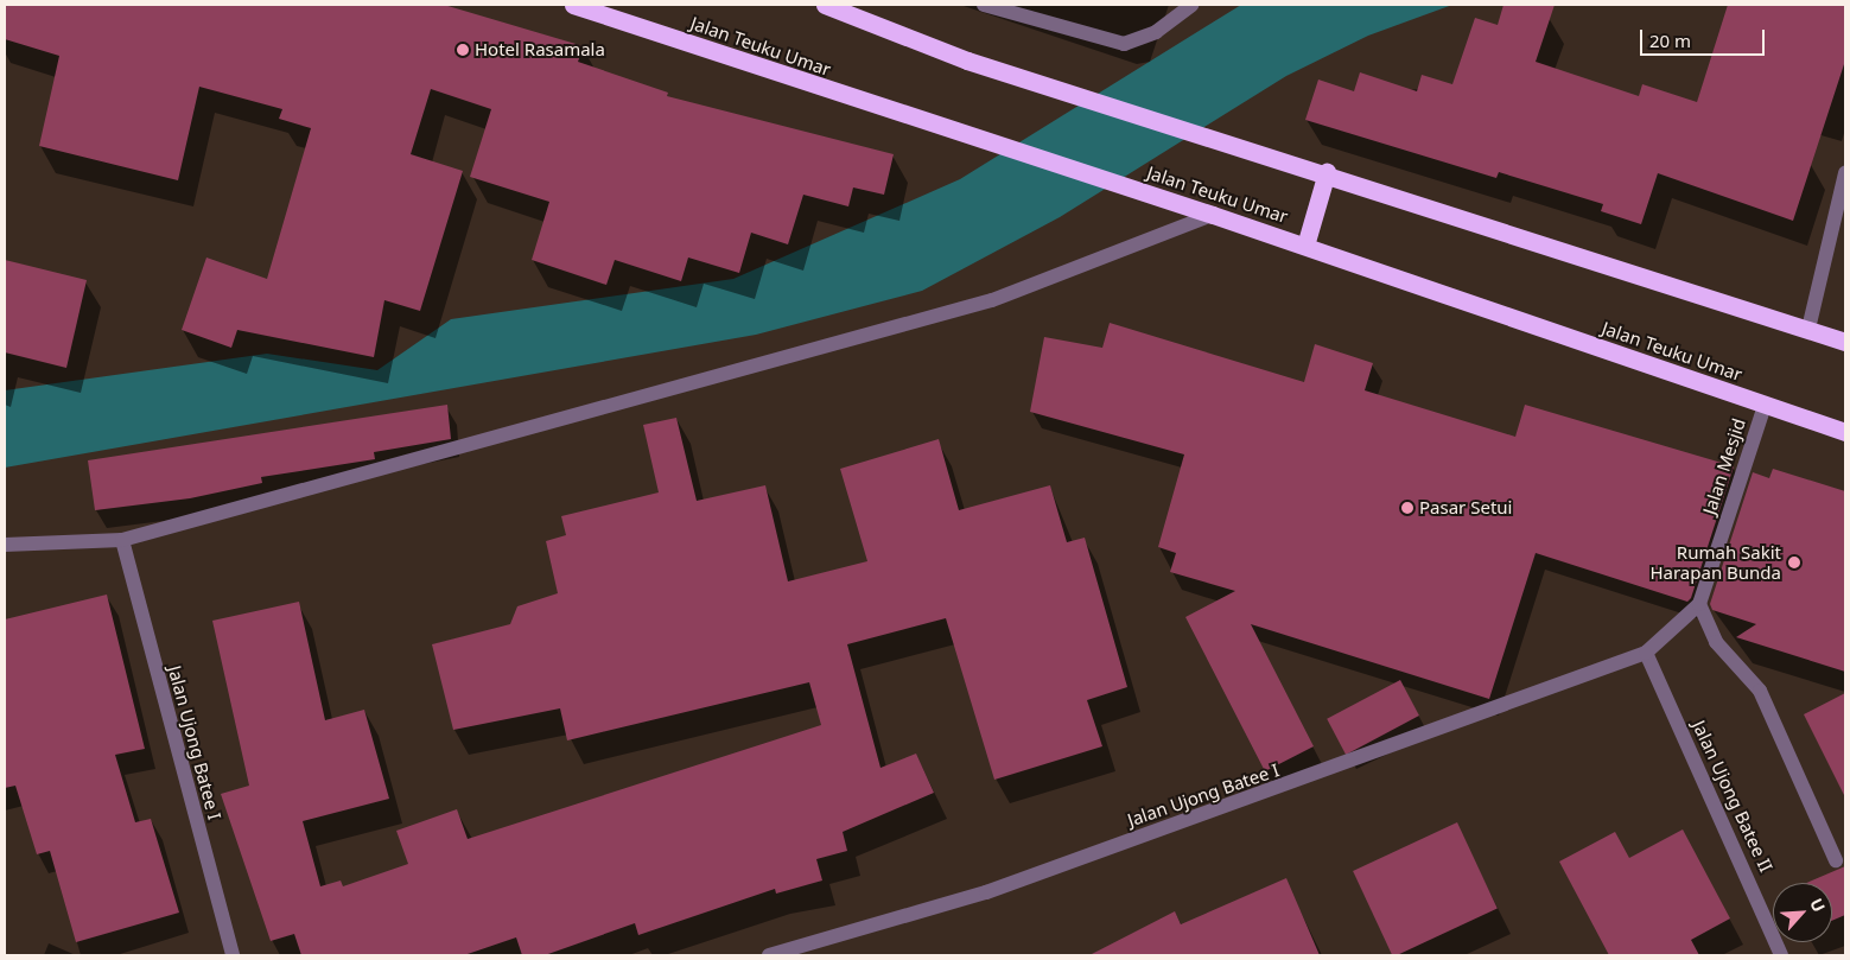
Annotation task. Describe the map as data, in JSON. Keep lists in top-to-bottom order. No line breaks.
{"streets":{"highway":["Jalan Teuku Umar"],"street":["Jalan Mesjid","Jalan Ujong Batee I","Jalan Ujong Batee II"]},"crossings":[["Jalan Teuku Umar","Jalan Mesjid"],["Jalan Mesjid","Jalan Ujong Batee I"],["Jalan Mesjid","Jalan Ujong Batee II"],["Jalan Ujong Batee I","Jalan Ujong Batee II"]],"places":["Hotel Rasamala","Pasar Setui","Rumah Sakit Harapan Bunda"],"scale_bar":"20 m","north":"top right"}
